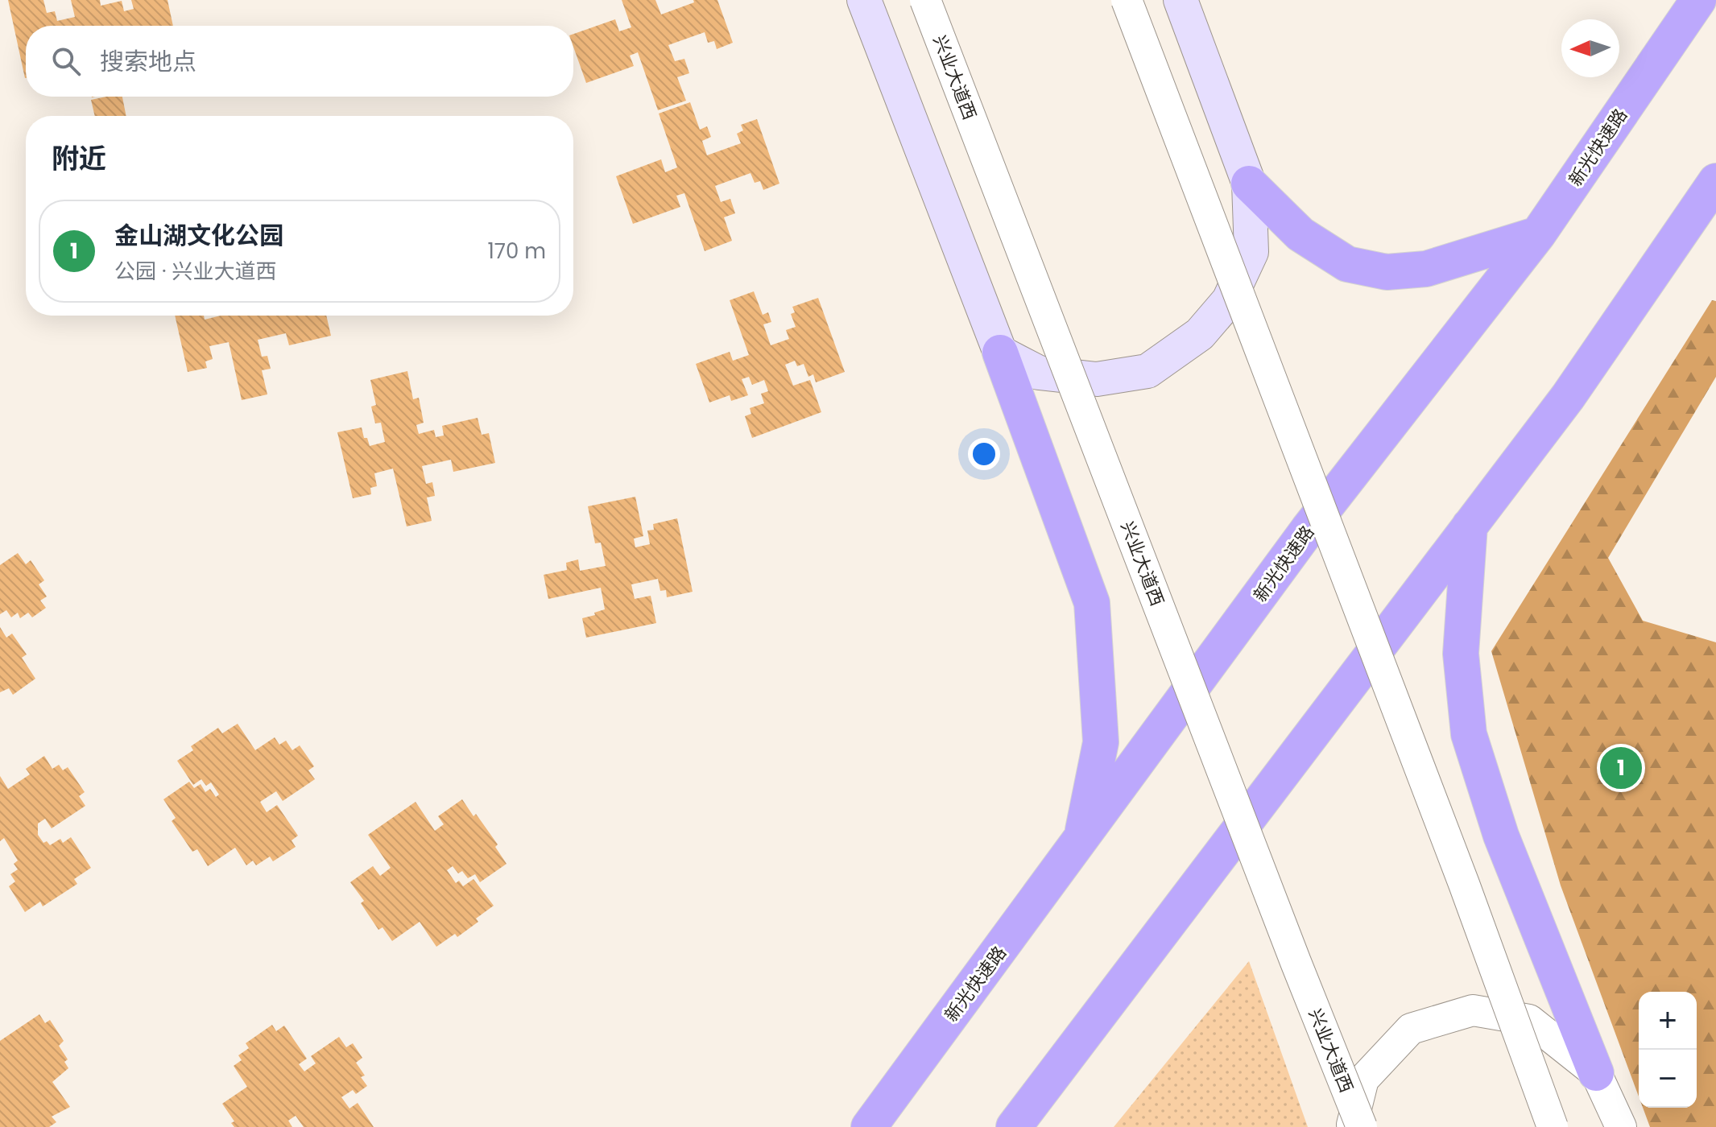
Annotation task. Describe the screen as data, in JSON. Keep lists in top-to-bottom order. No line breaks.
{"streets":{"highway":["新光快速路"],"street":["兴业大道西"]},"north":"left","page":{"search":"搜索地点","heading":"附近","list":[{"mark":"1","name":"金山湖文化公园","note":"公园 · 兴业大道西","value":"170 m"}],"pins":"1","map_buttons":["+","−"]}}
